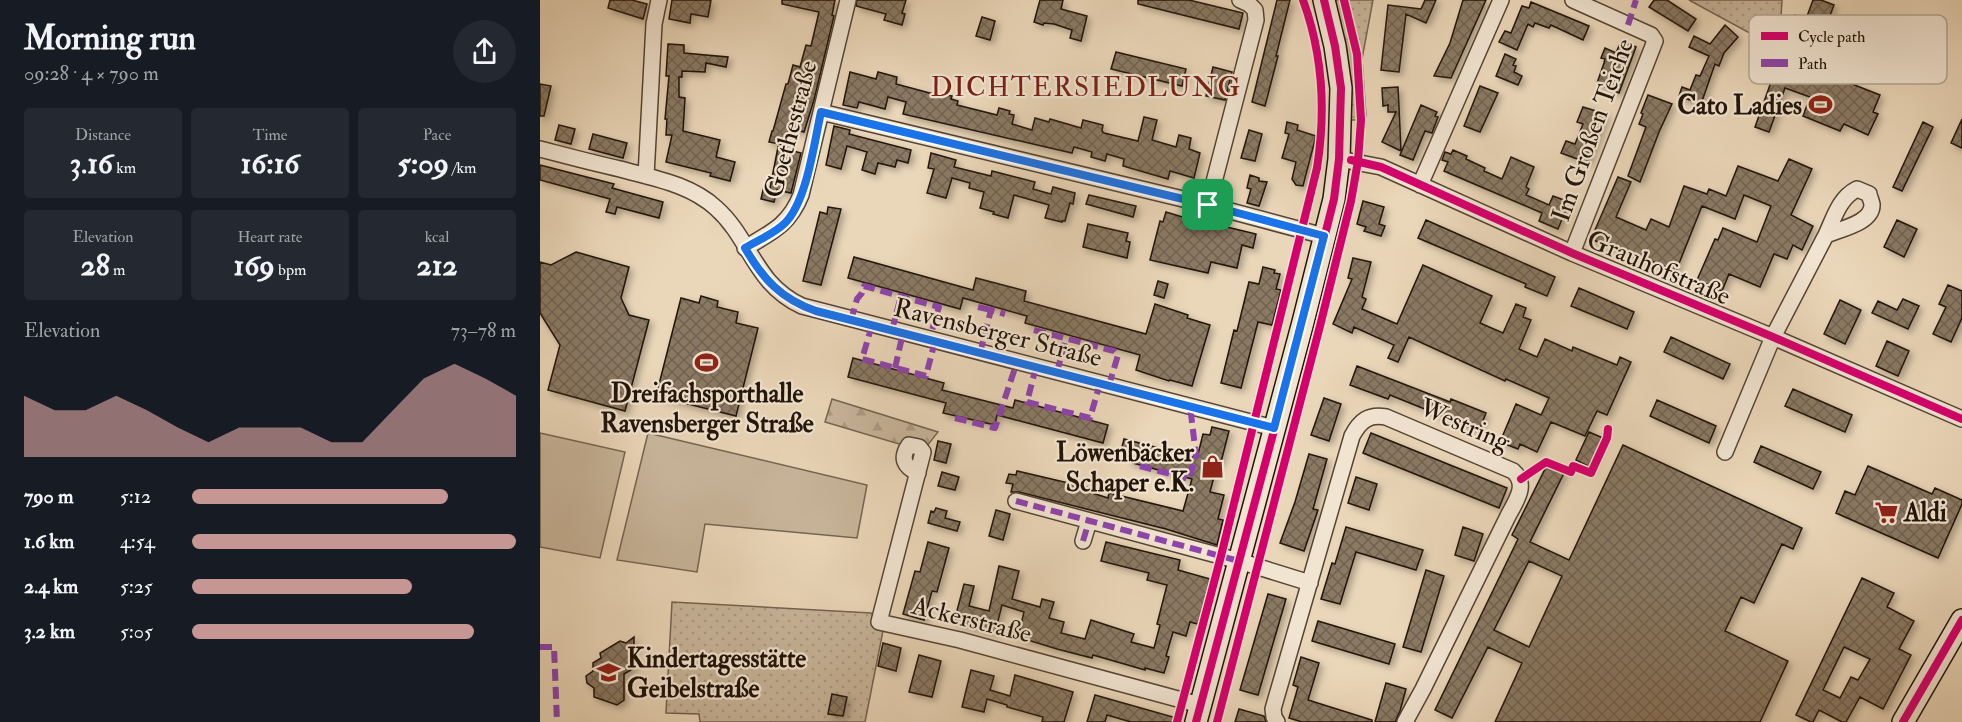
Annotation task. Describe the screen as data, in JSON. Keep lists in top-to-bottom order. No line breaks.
{"streets":{"street":["Goethestraße","Im Großen Teiche","Grauhofstraße","Ravensberger Straße","Westring","Ackerstraße"]},"crossings":[["Goethestraße","Ravensberger Straße"],["Im Großen Teiche","Grauhofstraße"]],"districts":["DICHTERSIEDLUNG"],"places":{"sports":["Cato Ladies","Dreifachsporthalle Ravensberger Straße"],"shop":["Löwenbäcker Schaper e.K."],"supermarket":["Aldi"],"school or university":["Kindertagesstätte Geibelstraße"]},"legend":["Cycle path","Path"],"page":{"heading":["Morning run","09:28 · 4 × 790 m"],"stats":[["Distance","3.16 km"],["Time","16:16"],["Pace","5:09 /km"],["Elevation","28 m"],["Heart rate","169 bpm"],["kcal","212"]],"chart":["Elevation","73–78 m"],"list":[{"name":"790 m","note":"5:12"},{"name":"1.6 km","note":"4:54"},{"name":"2.4 km","note":"5:25"},{"name":"3.2 km","note":"5:05"}]}}
